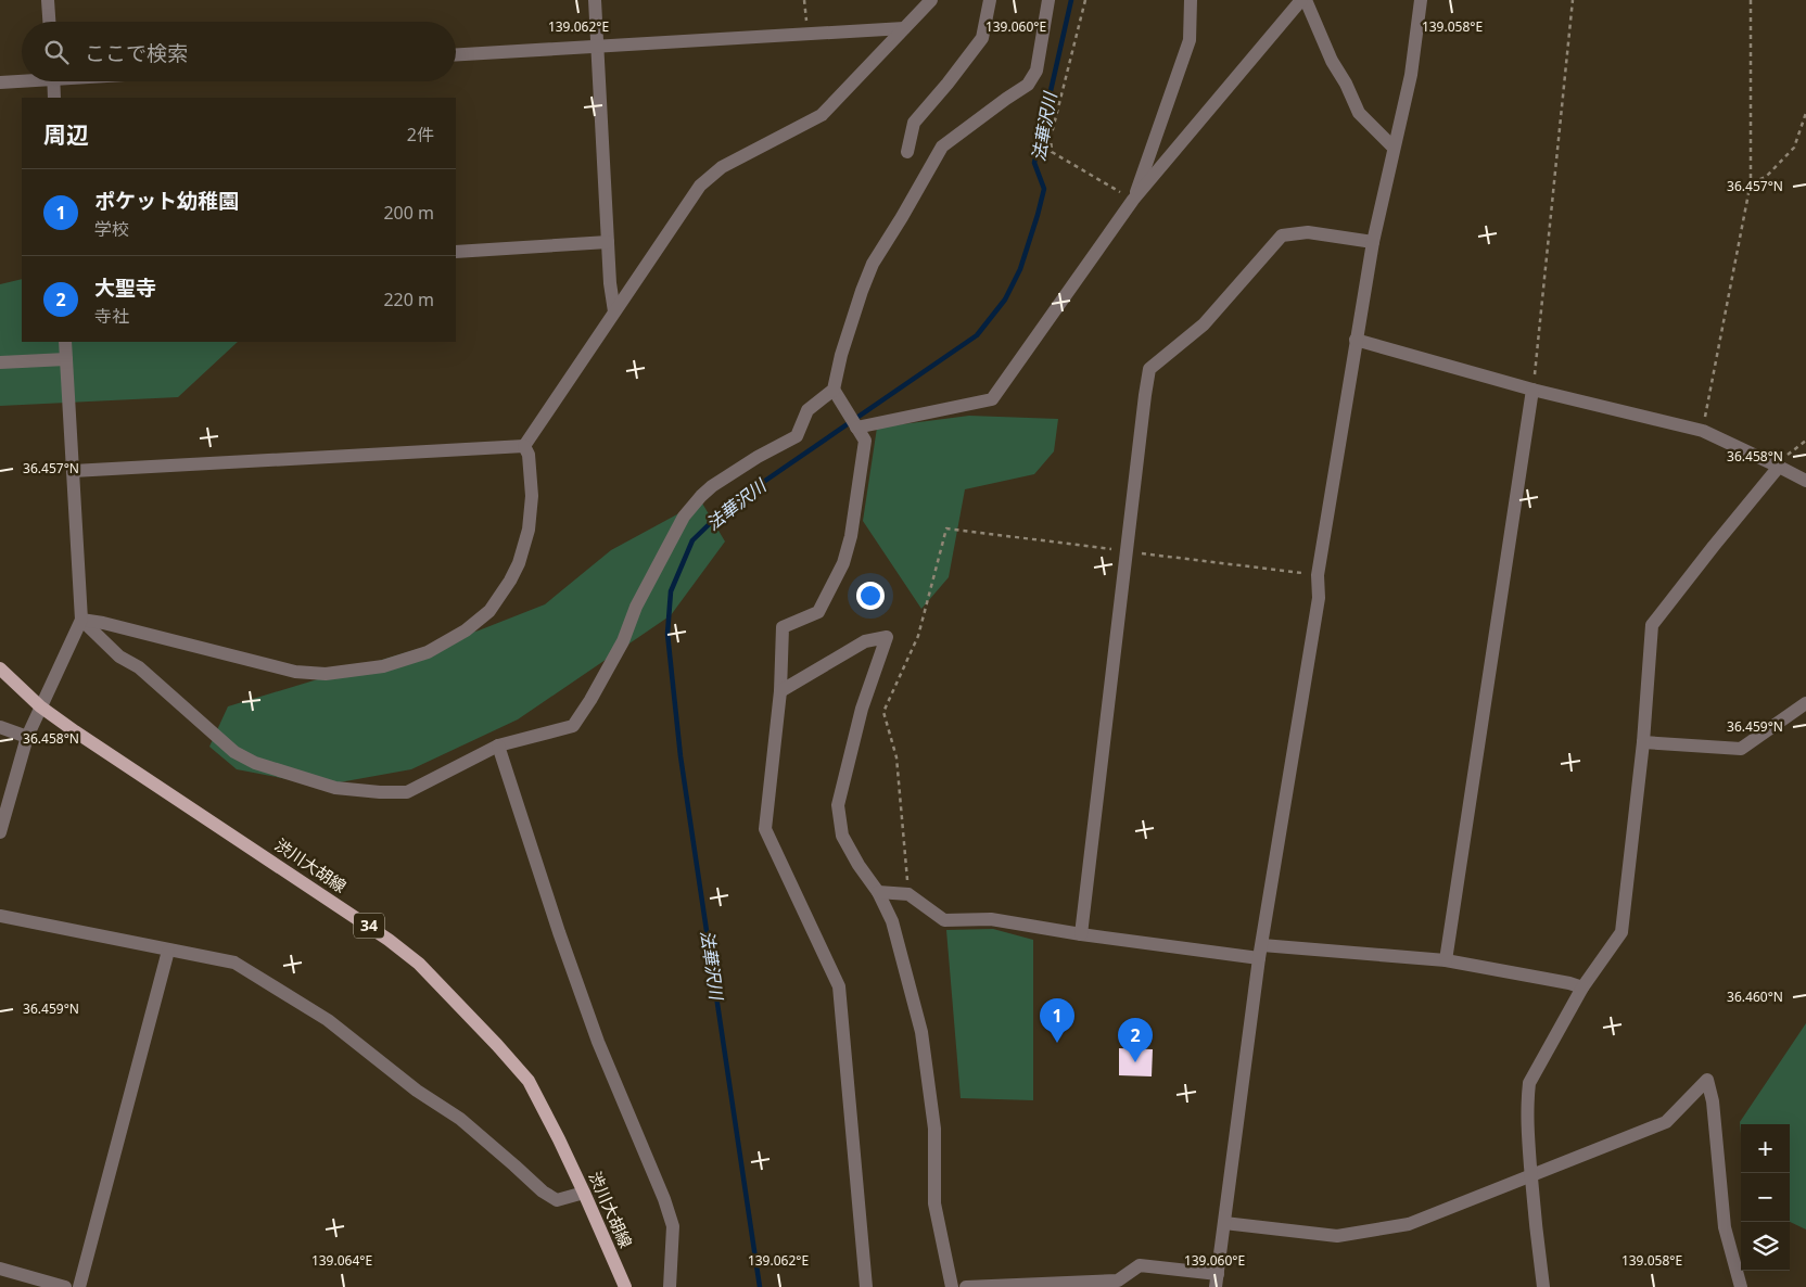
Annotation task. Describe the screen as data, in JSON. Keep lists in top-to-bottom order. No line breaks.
{"streets":{"main road":["渋川大胡線","34"]},"water":["法華沢川"],"page":{"search":"ここで検索","heading":["周辺","2件"],"list":[{"mark":"1","name":"ポケット幼稚園","note":"学校","value":"200 m"},{"mark":"2","name":"大聖寺","note":"寺社","value":"220 m"}],"pins":["1","2"],"map_buttons":["+","−"]},"coordinates":["139.062°E","139.060°E","139.058°E","36.457°N","36.458°N","36.459°N","36.460°N","139.064°E"]}
